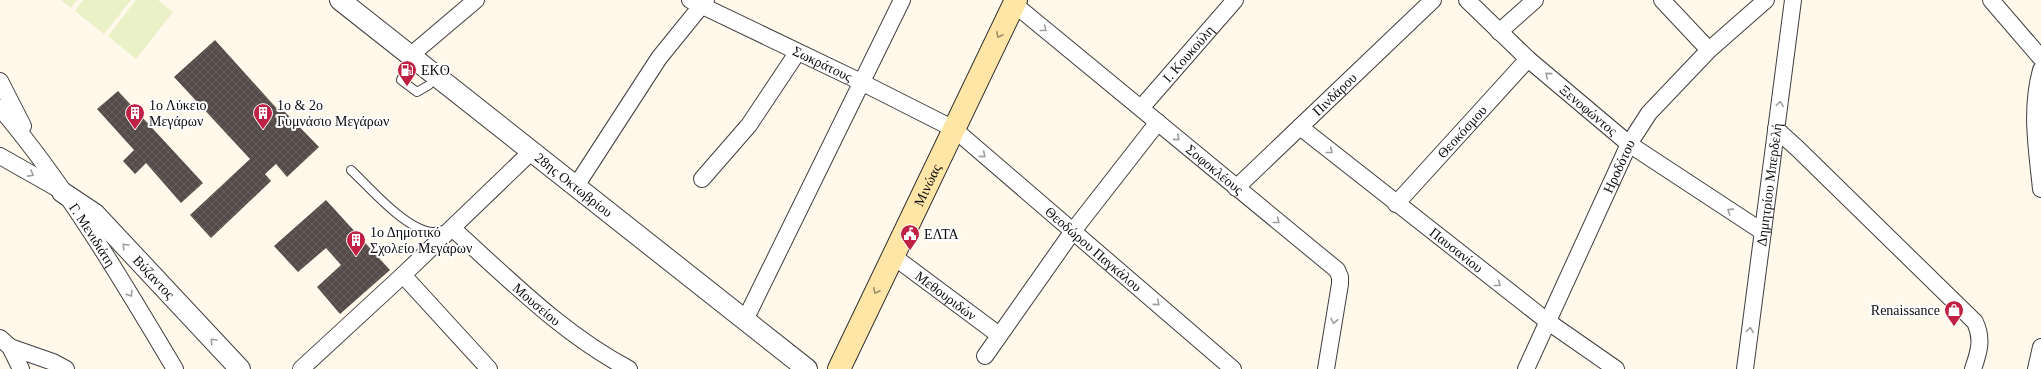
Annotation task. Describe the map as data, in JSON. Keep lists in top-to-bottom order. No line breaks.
{"streets":{"main road":["Μινώας"],"street":["Ι. Κουκούλη","Σωκράτους","Πινδάρου","Ξενοφώντος","Θεοκόσμου","Ηροδότου","Σοφοκλέους","28ης Οκτωβρίου","Δημητρίου Μπερδελή","Γ. Μενιδιάτη","Θεοδώρου Παγκάλου","Παυσανίου","Βύζαντος","Μεθουριδών","Μουσείου"]},"crossings":[["Ι. Κουκούλη","Σοφοκλέους"],["Σωκράτους","Μινώας"],["Σωκράτους","Θεοδώρου Παγκάλου"],["Πινδάρου","Σοφοκλέους"],["Πινδάρου","Παυσανίου"],["Ξενοφώντος","Θεοκόσμου"],["Ξενοφώντος","Ηροδότου"],["Ξενοφώντος","Δημητρίου Μπερδελή"],["Θεοκόσμου","Παυσανίου"],["Ηροδότου","Παυσανίου"],["Σοφοκλέους","Μινώας"],["Μινώας","Θεοδώρου Παγκάλου"],["Μινώας","Μεθουριδών"],["Γ. Μενιδιάτη","Βύζαντος"]],"one_way":["Σοφοκλέους","Δημητρίου Μπερδελή","Μινώας","Γ. Μενιδιάτη","Θεοδώρου Παγκάλου","Παυσανίου"],"places":{"fuel station":["EKO"],"building":["1ο Λύκειο Μεγάρων","1ο & 2ο Γυμνάσιο Μεγάρων","1ο Δημοτικό Σχολείο Μεγάρων"],"public building":["ΕΛΤΑ"],"shop":["Renaissance"]}}
